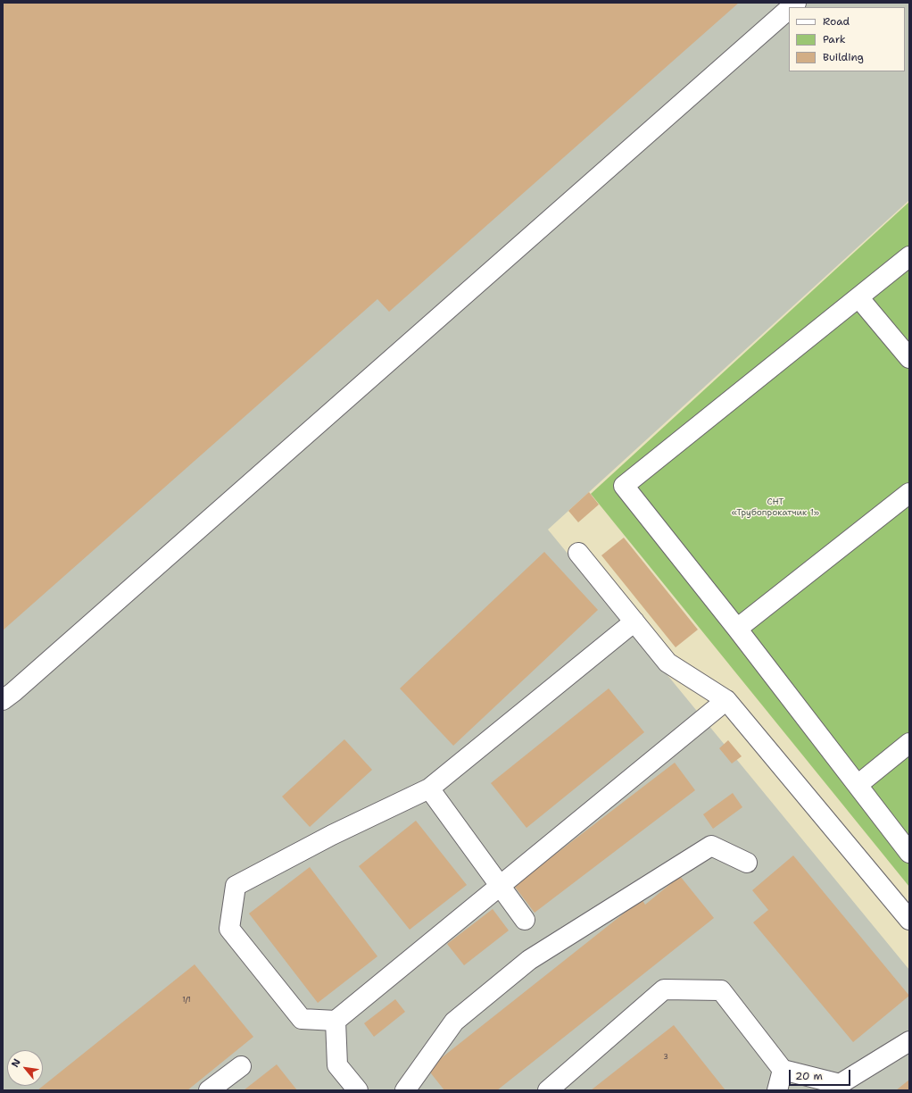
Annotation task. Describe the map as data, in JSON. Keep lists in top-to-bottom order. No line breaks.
{"parks":["СНТ «Трубопрокатчик 1»"],"house_numbers":["1/1","3"],"legend":["Road","Park","Building"],"scale_bar":"20 m","north":"top left"}
